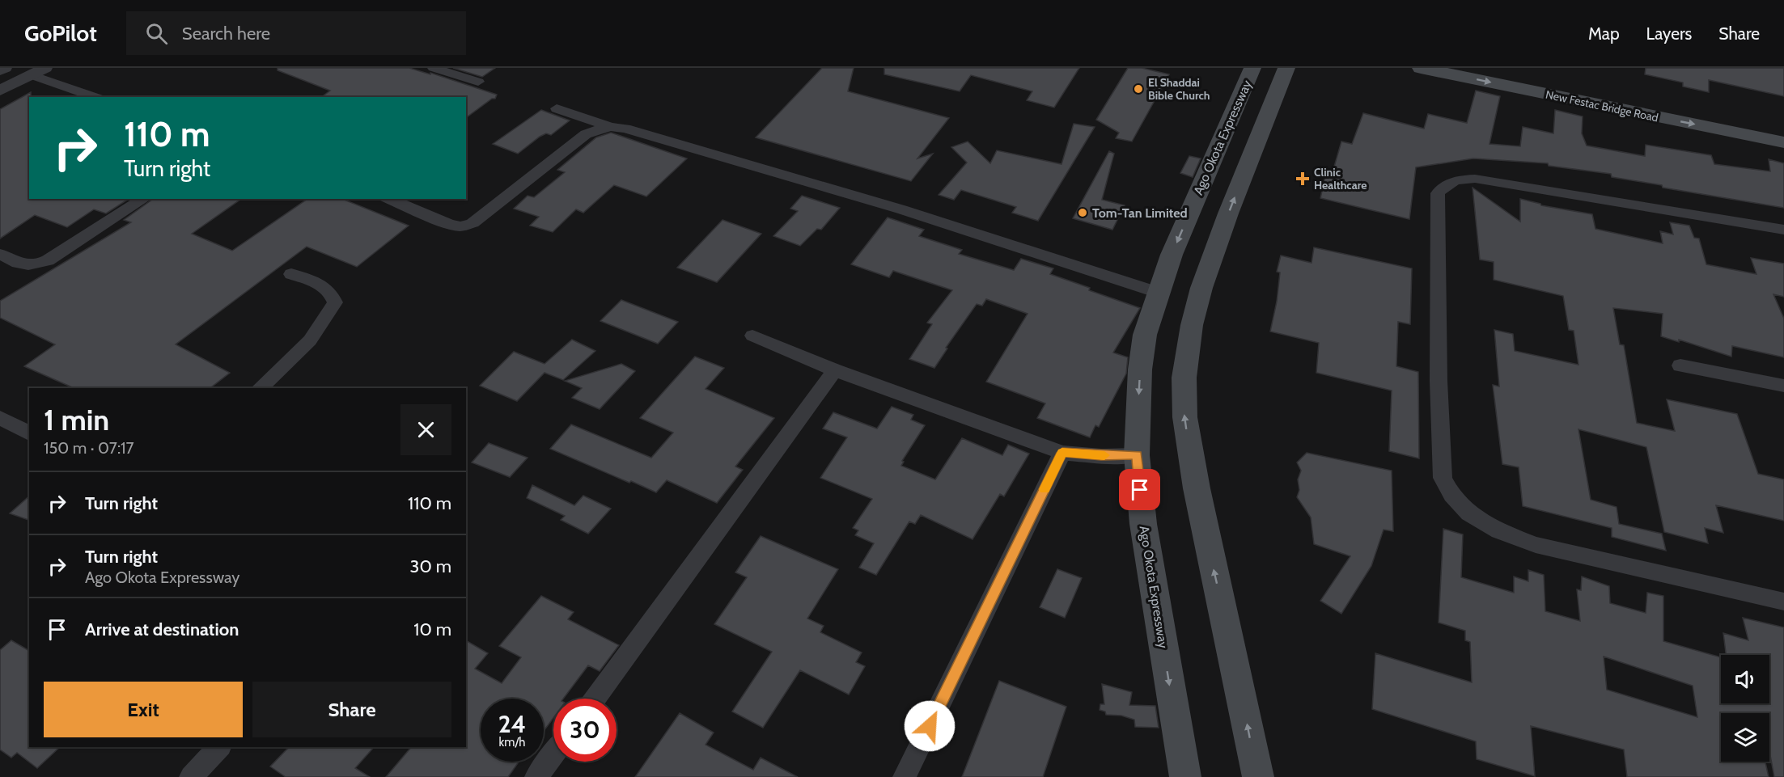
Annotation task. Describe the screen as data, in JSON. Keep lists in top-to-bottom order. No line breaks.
{"streets":{"main road":["New Festac Bridge Road","Ago Okota Expressway"]},"places":{"other":["El Shaddai Bible Church","Tom-Tan Limited"],"health":["Clinic Healthcare"]},"page":{"header":"GoPilot","search":"Search here","nav":["Map","Layers","Share"],"turn":["110 m","Turn right"],"heading":["1 min","150 m · 07:17"],"list":[{"name":"Turn right","value":"110 m"},{"name":"Turn right","note":"Ago Okota Expressway","value":"30 m"},{"name":"Arrive at destination","value":"10 m"}],"buttons":["Exit","Share"],"speed":"24 km/h","limit":"30"}}
